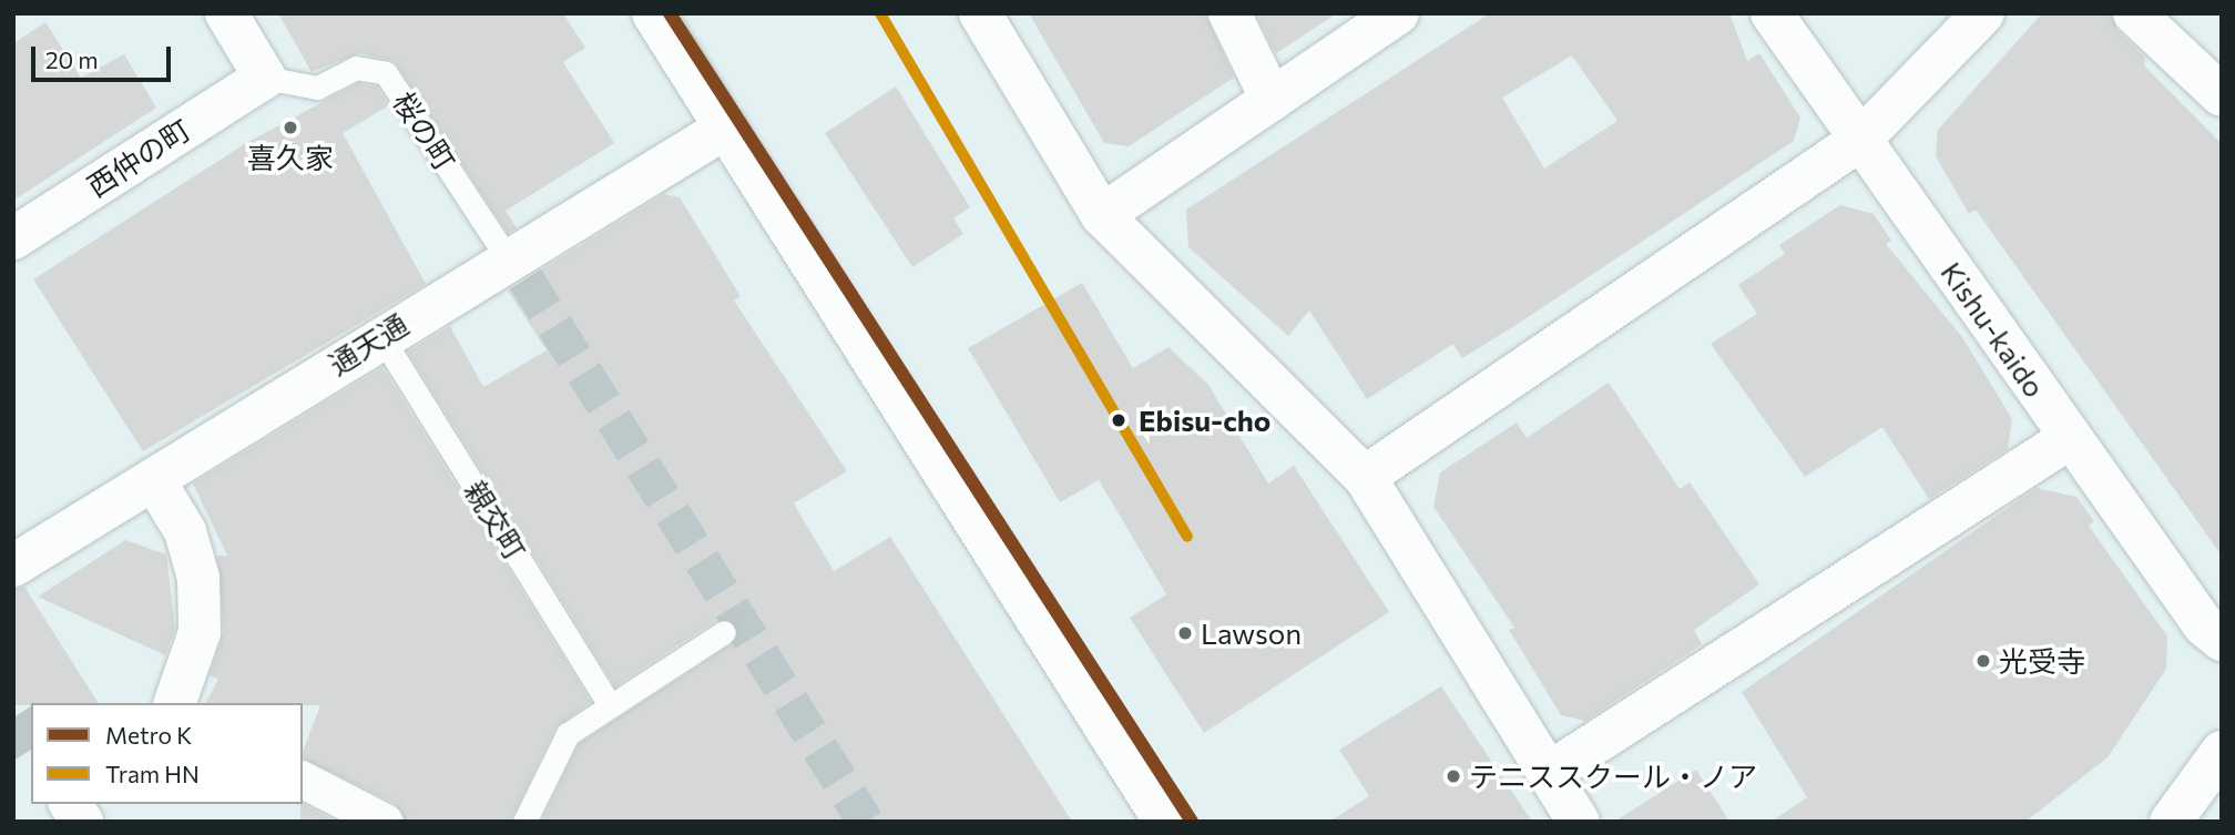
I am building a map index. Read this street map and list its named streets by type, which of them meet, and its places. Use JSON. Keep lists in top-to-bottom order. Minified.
{"streets":{"main road":["西仲の町","Kishu-kaido","通天通"],"lane":["桜の町","親交町"]},"crossings":[["桜の町","西仲の町"],["桜の町","通天通"],["通天通","親交町"]],"places":["喜久家","Ebisu-cho","Lawson","光受寺","テニススクール・ノア"],"lines":["metro line K","tram line HN"],"legend":["Metro K","Tram HN"],"scale_bar":"20 m"}
